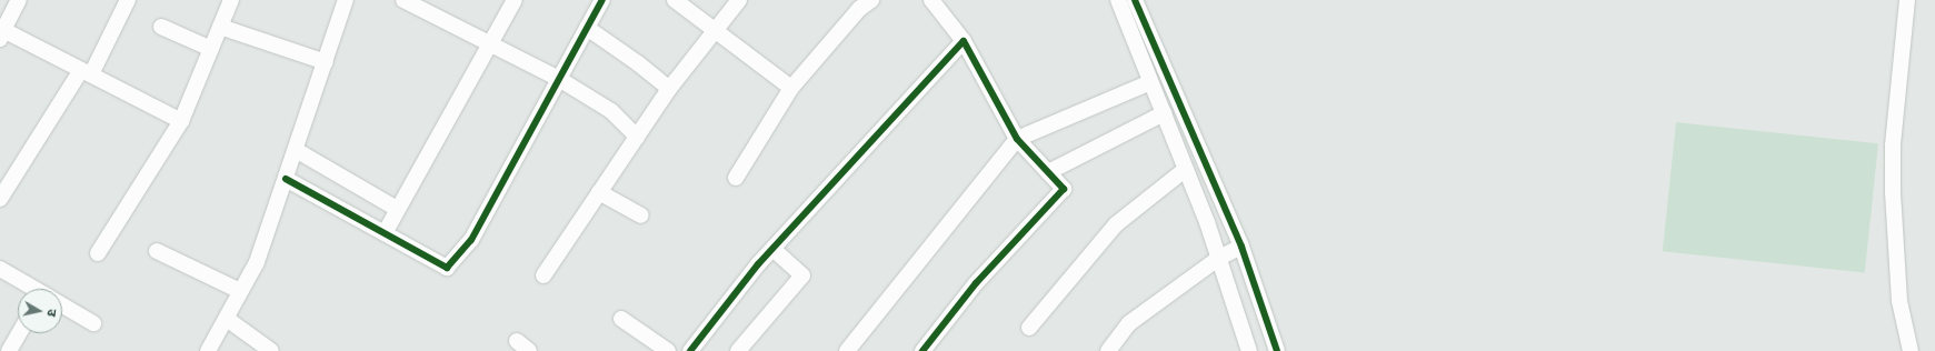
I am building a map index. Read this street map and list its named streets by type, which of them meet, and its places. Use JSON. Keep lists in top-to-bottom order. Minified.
{"north":"right"}
